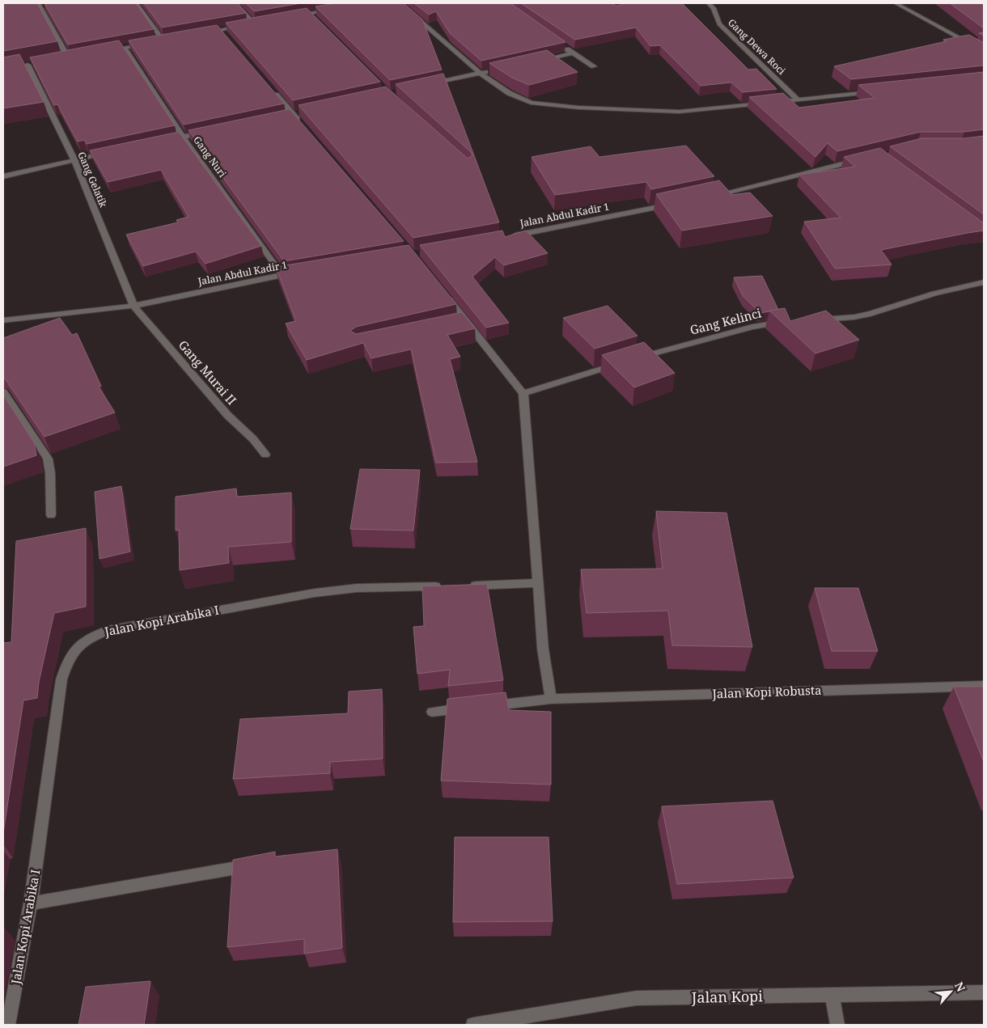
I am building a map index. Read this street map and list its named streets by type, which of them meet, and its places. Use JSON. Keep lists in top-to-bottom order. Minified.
{"streets":{"street":["Gang Dewa Roci","Gang Nuri","Gang Gelatik","Jalan Abdul Kadir 1","Gang Kelinci","Gang Murai II","Jalan Kopi Arabika I","Jalan Kopi Robusta","Jalan Kopi"]},"crossings":[["Gang Nuri","Jalan Abdul Kadir 1"],["Gang Gelatik","Jalan Abdul Kadir 1"],["Gang Gelatik","Gang Murai II"],["Jalan Abdul Kadir 1","Gang Murai II"]],"north":"top right"}
